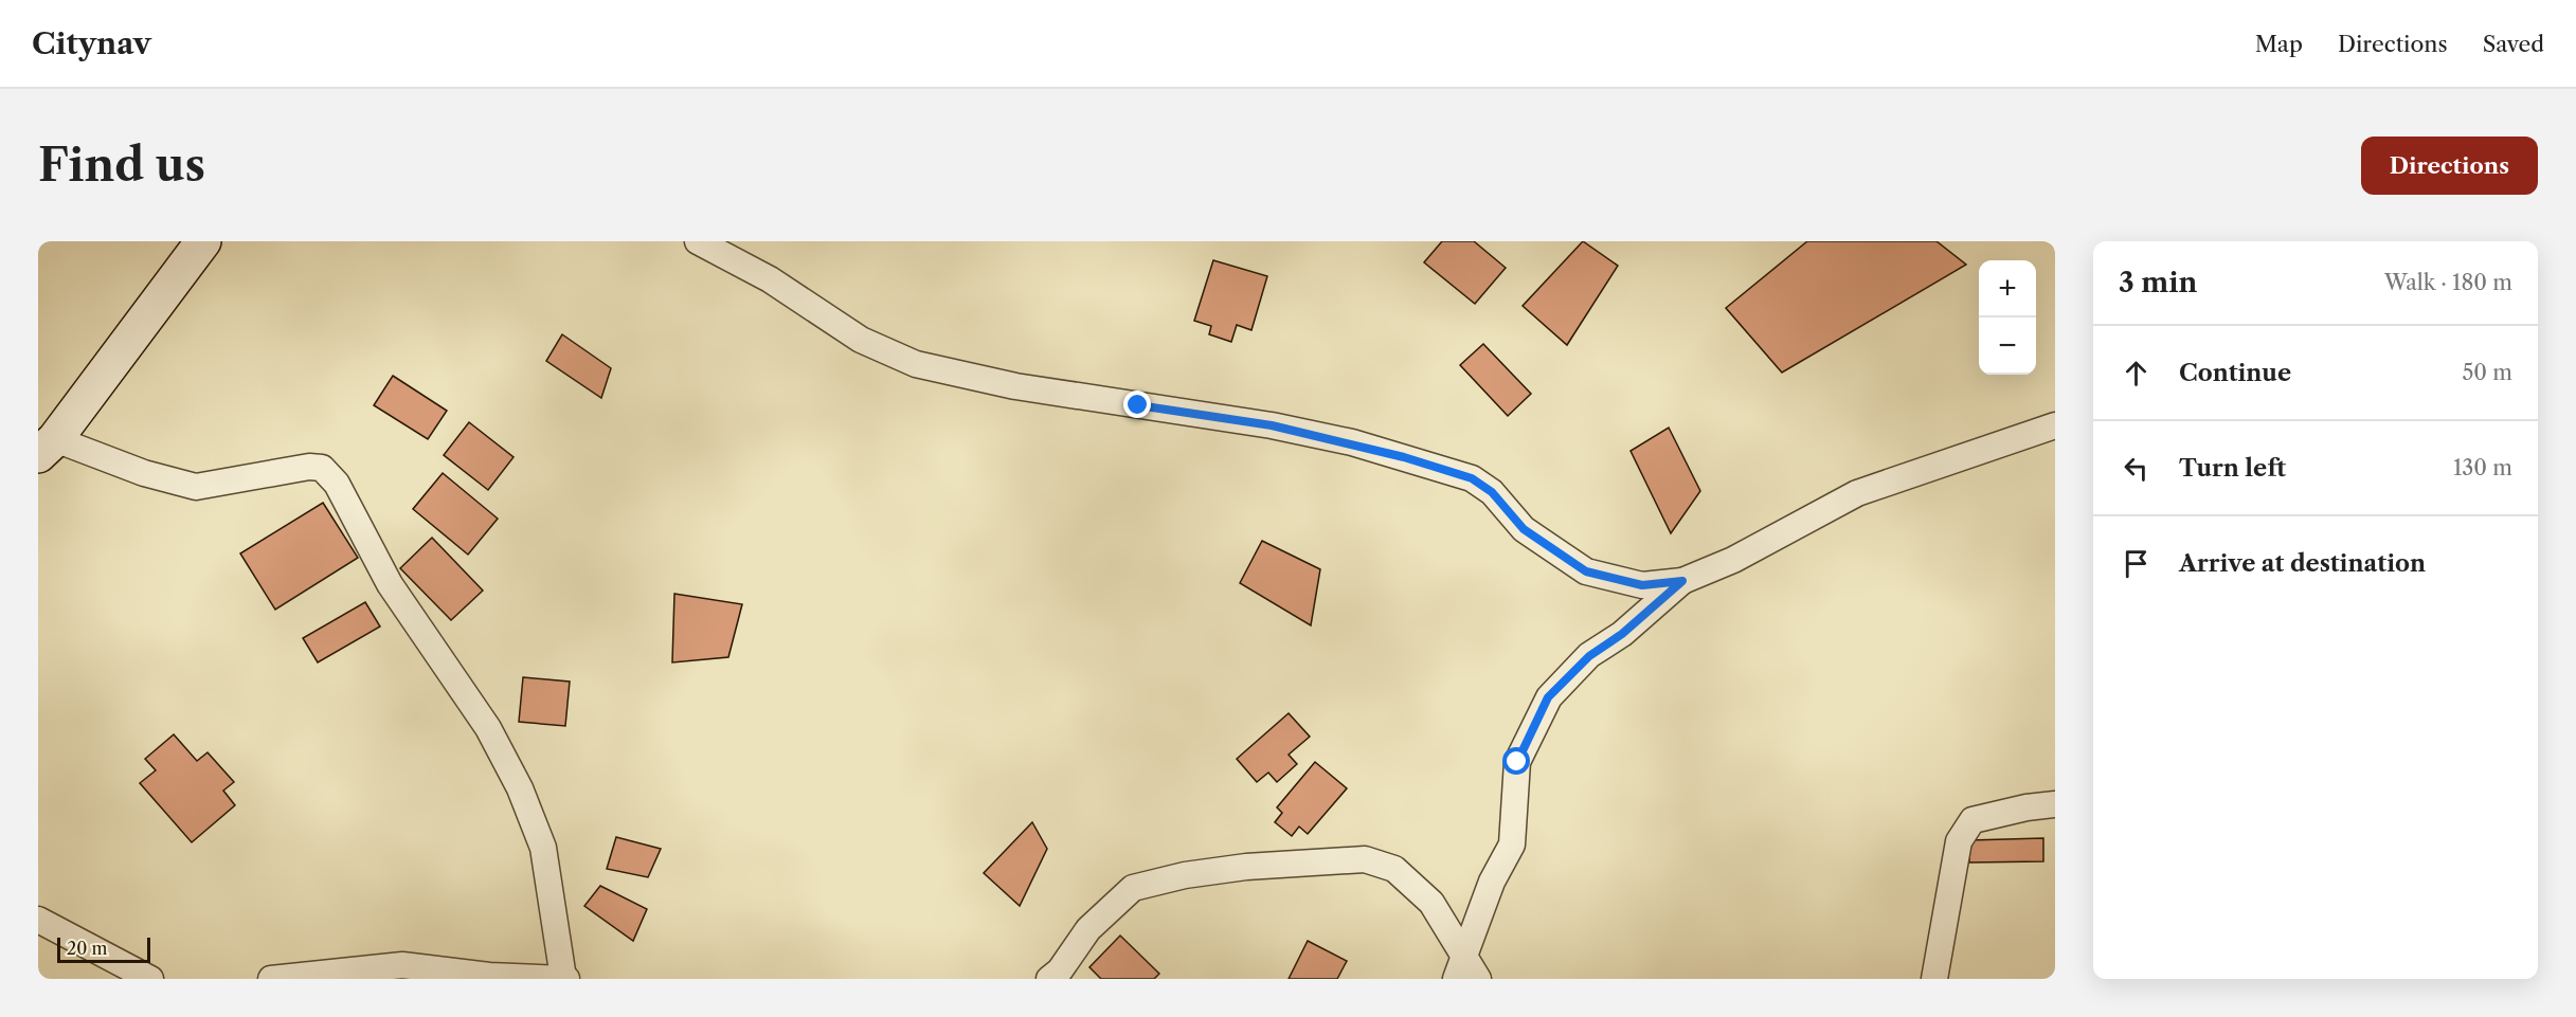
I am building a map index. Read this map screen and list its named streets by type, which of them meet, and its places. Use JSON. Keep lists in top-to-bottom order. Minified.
{"scale_bar":"20 m","page":{"header":"Citynav","nav":["Map","Directions","Saved"],"buttons":"Directions","title":"Find us","heading":["3 min","Walk · 180 m"],"map_buttons":["+","−"],"list":[["Continue","50 m"],["Turn left","130 m"],"Arrive at destination"],"scale":"20 m"}}
